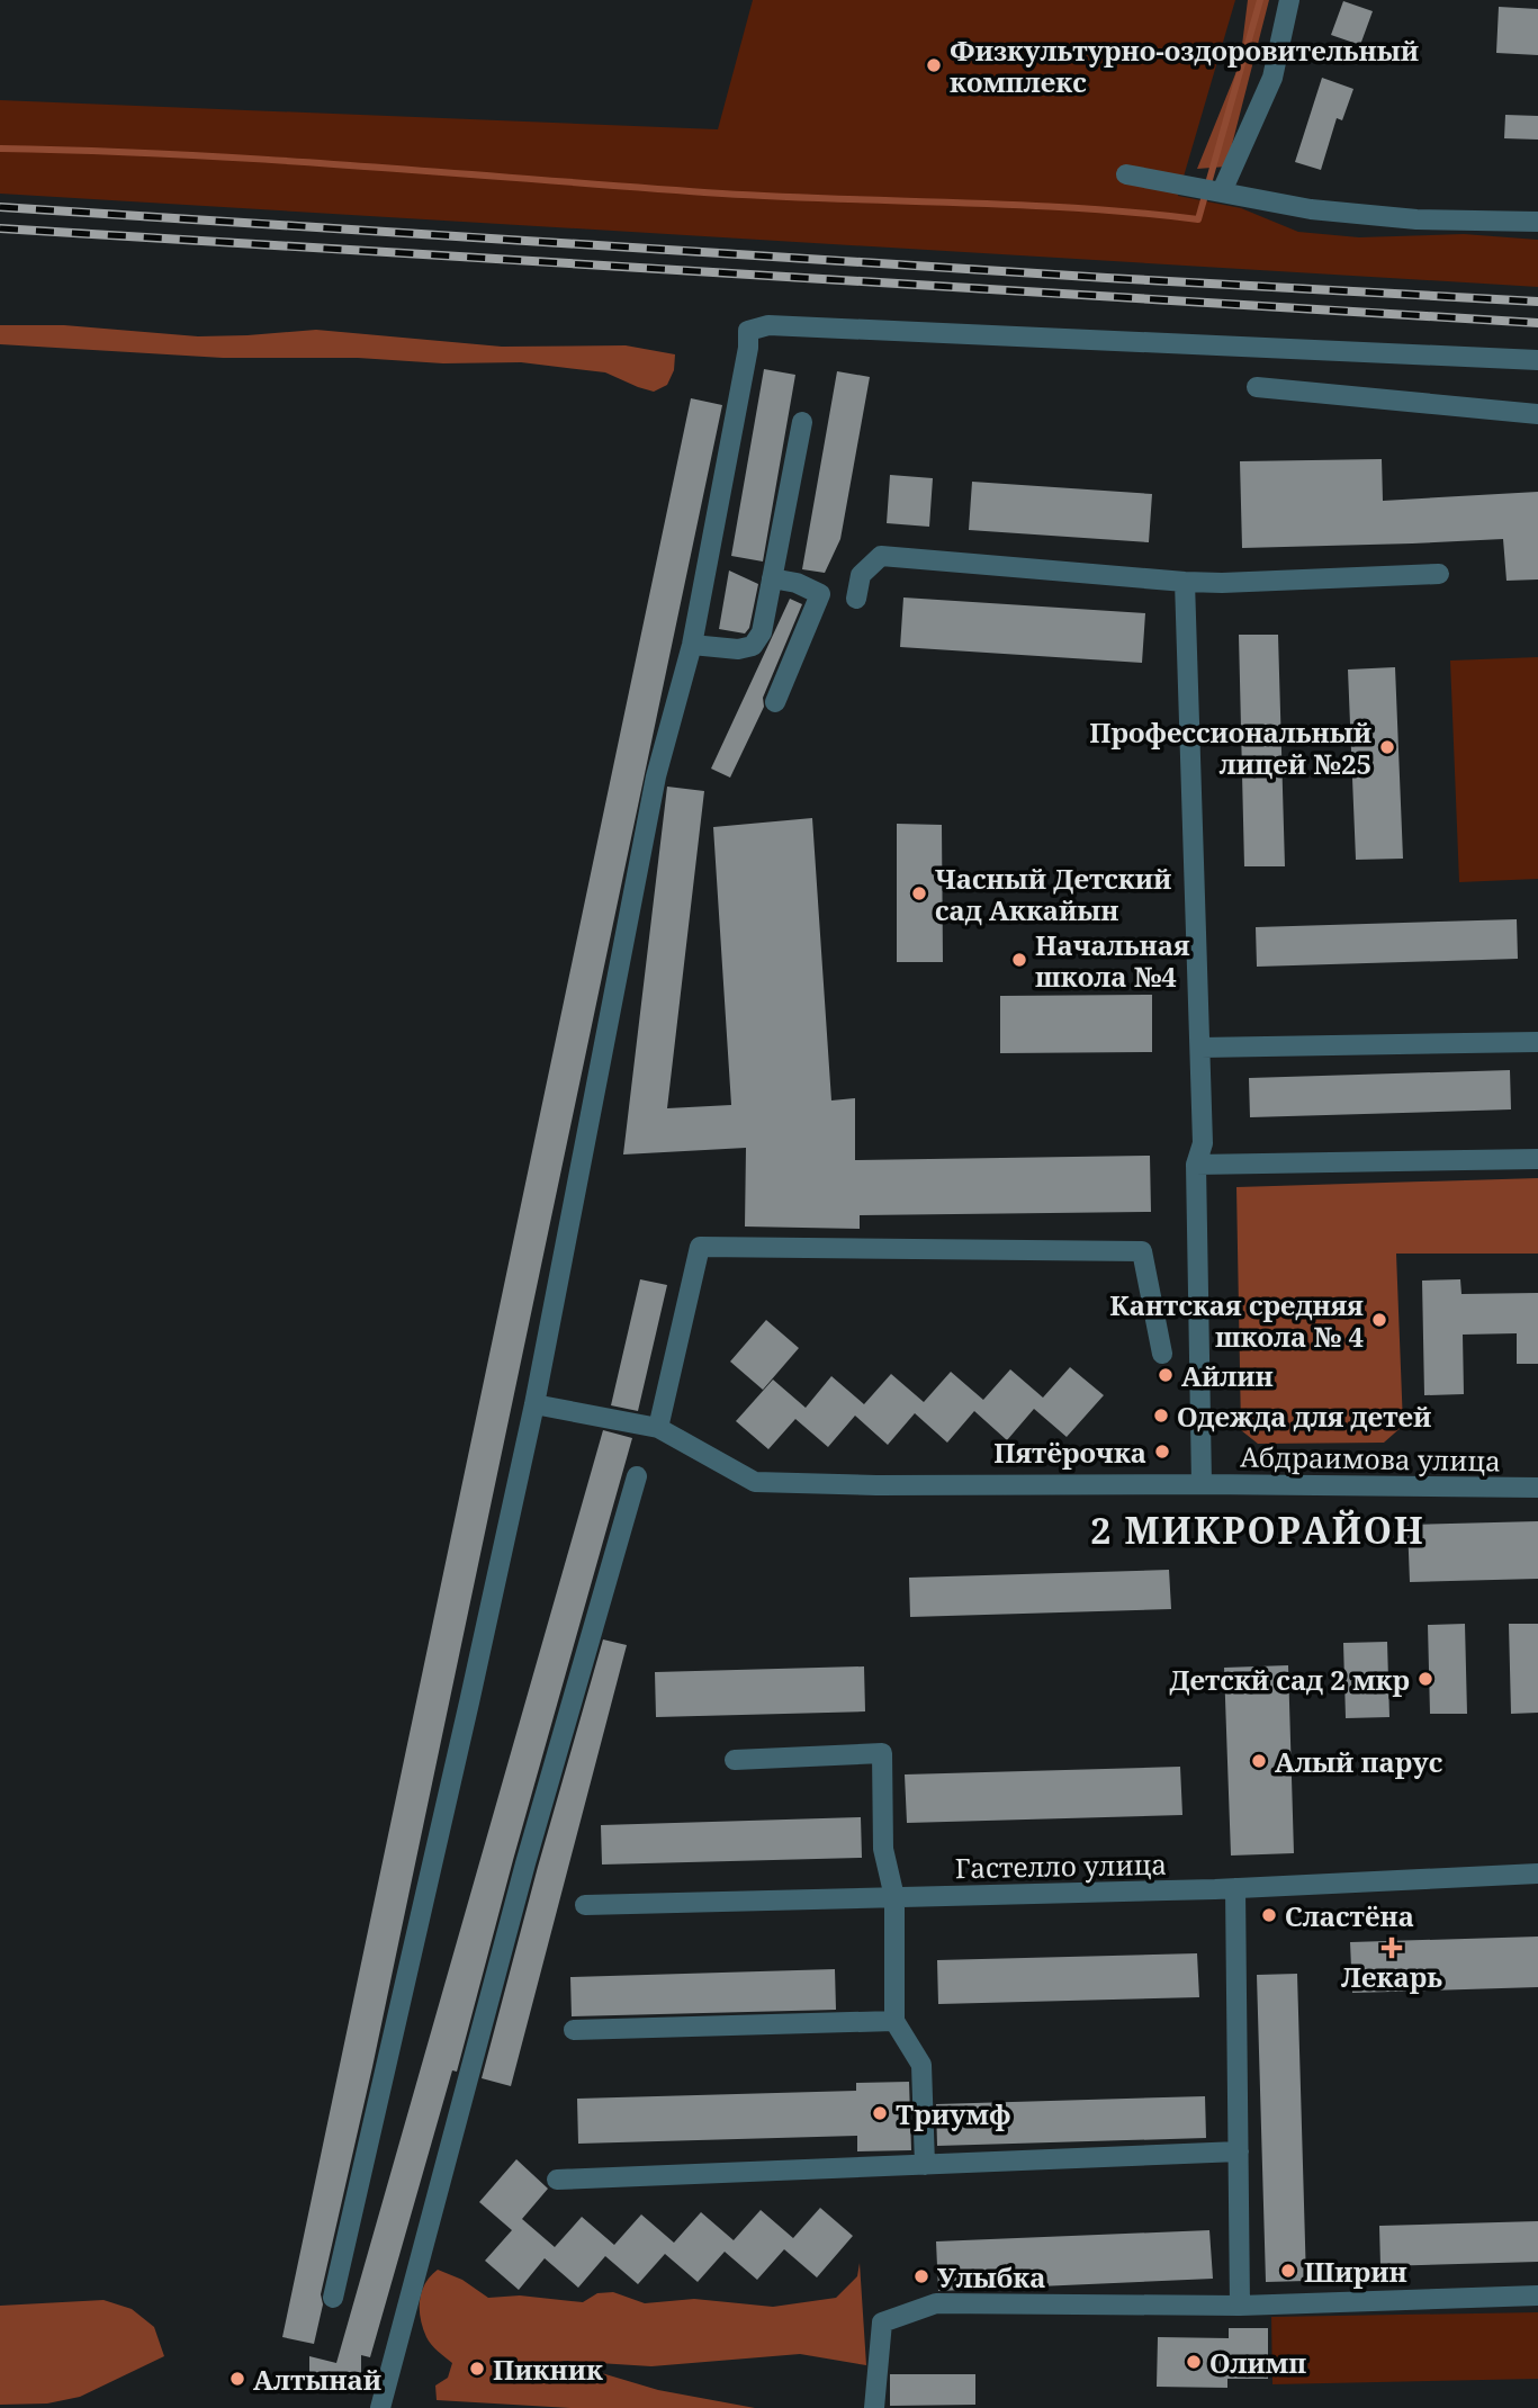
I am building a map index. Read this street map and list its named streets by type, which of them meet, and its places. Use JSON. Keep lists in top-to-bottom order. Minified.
{"streets":{"street":["Абдраимова улица","Гастелло улица"]},"districts":["2 МИКРОРАЙОН"],"places":{"other":["Физкультурно-оздоровительный комплекс","Профессиональный лицей №25","Часный Детский сад Аккайын","Начальная школа №4","Кантская средняя школа № 4","Айлин","Одежда для детей","Пятёрочка","Детскй сад 2 мкр","Алый парус","Сластёна","Триумф","Ширин","Улыбка","Олимп","Пикник","Алтынай"],"health":["Лекарь"]}}
